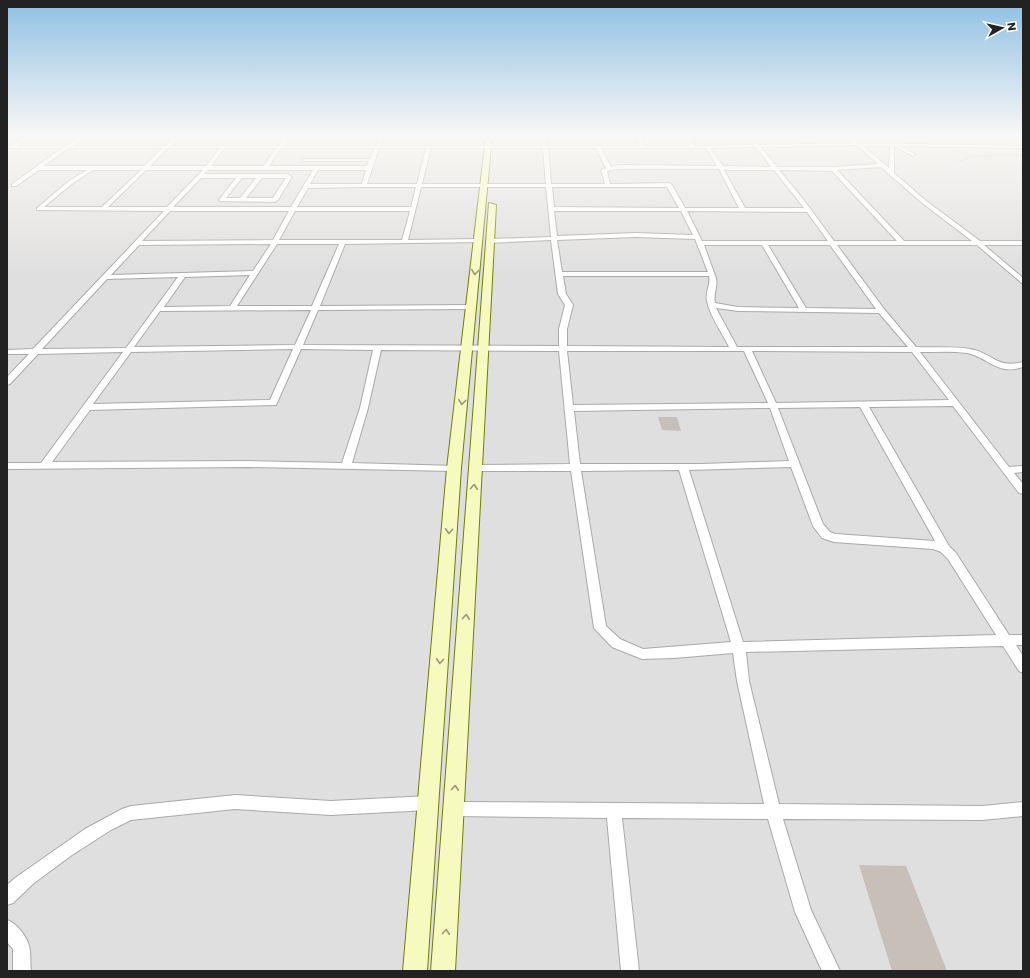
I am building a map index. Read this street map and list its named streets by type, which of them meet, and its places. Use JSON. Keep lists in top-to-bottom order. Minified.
{"north":"right"}
